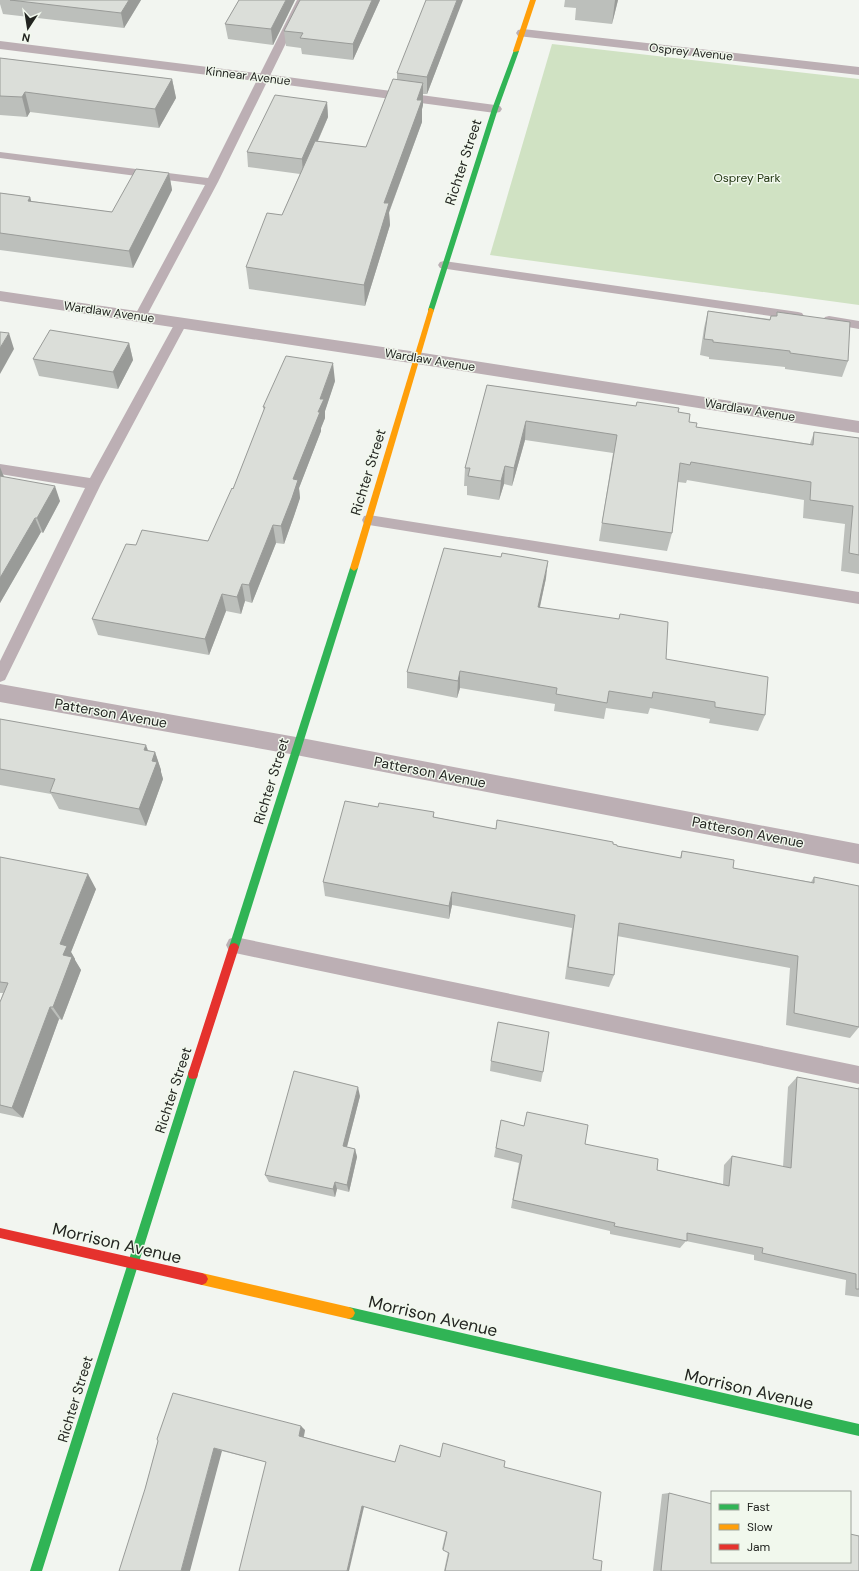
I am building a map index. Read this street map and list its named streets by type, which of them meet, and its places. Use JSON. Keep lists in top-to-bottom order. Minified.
{"streets":{"main road":["Richter Street","Morrison Avenue"],"street":["Osprey Avenue","Kinnear Avenue","Wardlaw Avenue","Patterson Avenue"]},"crossings":[["Osprey Avenue","Richter Street"],["Kinnear Avenue","Richter Street"],["Richter Street","Wardlaw Avenue"],["Richter Street","Patterson Avenue"],["Richter Street","Morrison Avenue"]],"parks":["Osprey Park"],"legend":["Fast","Slow","Jam"],"north":"bottom"}
